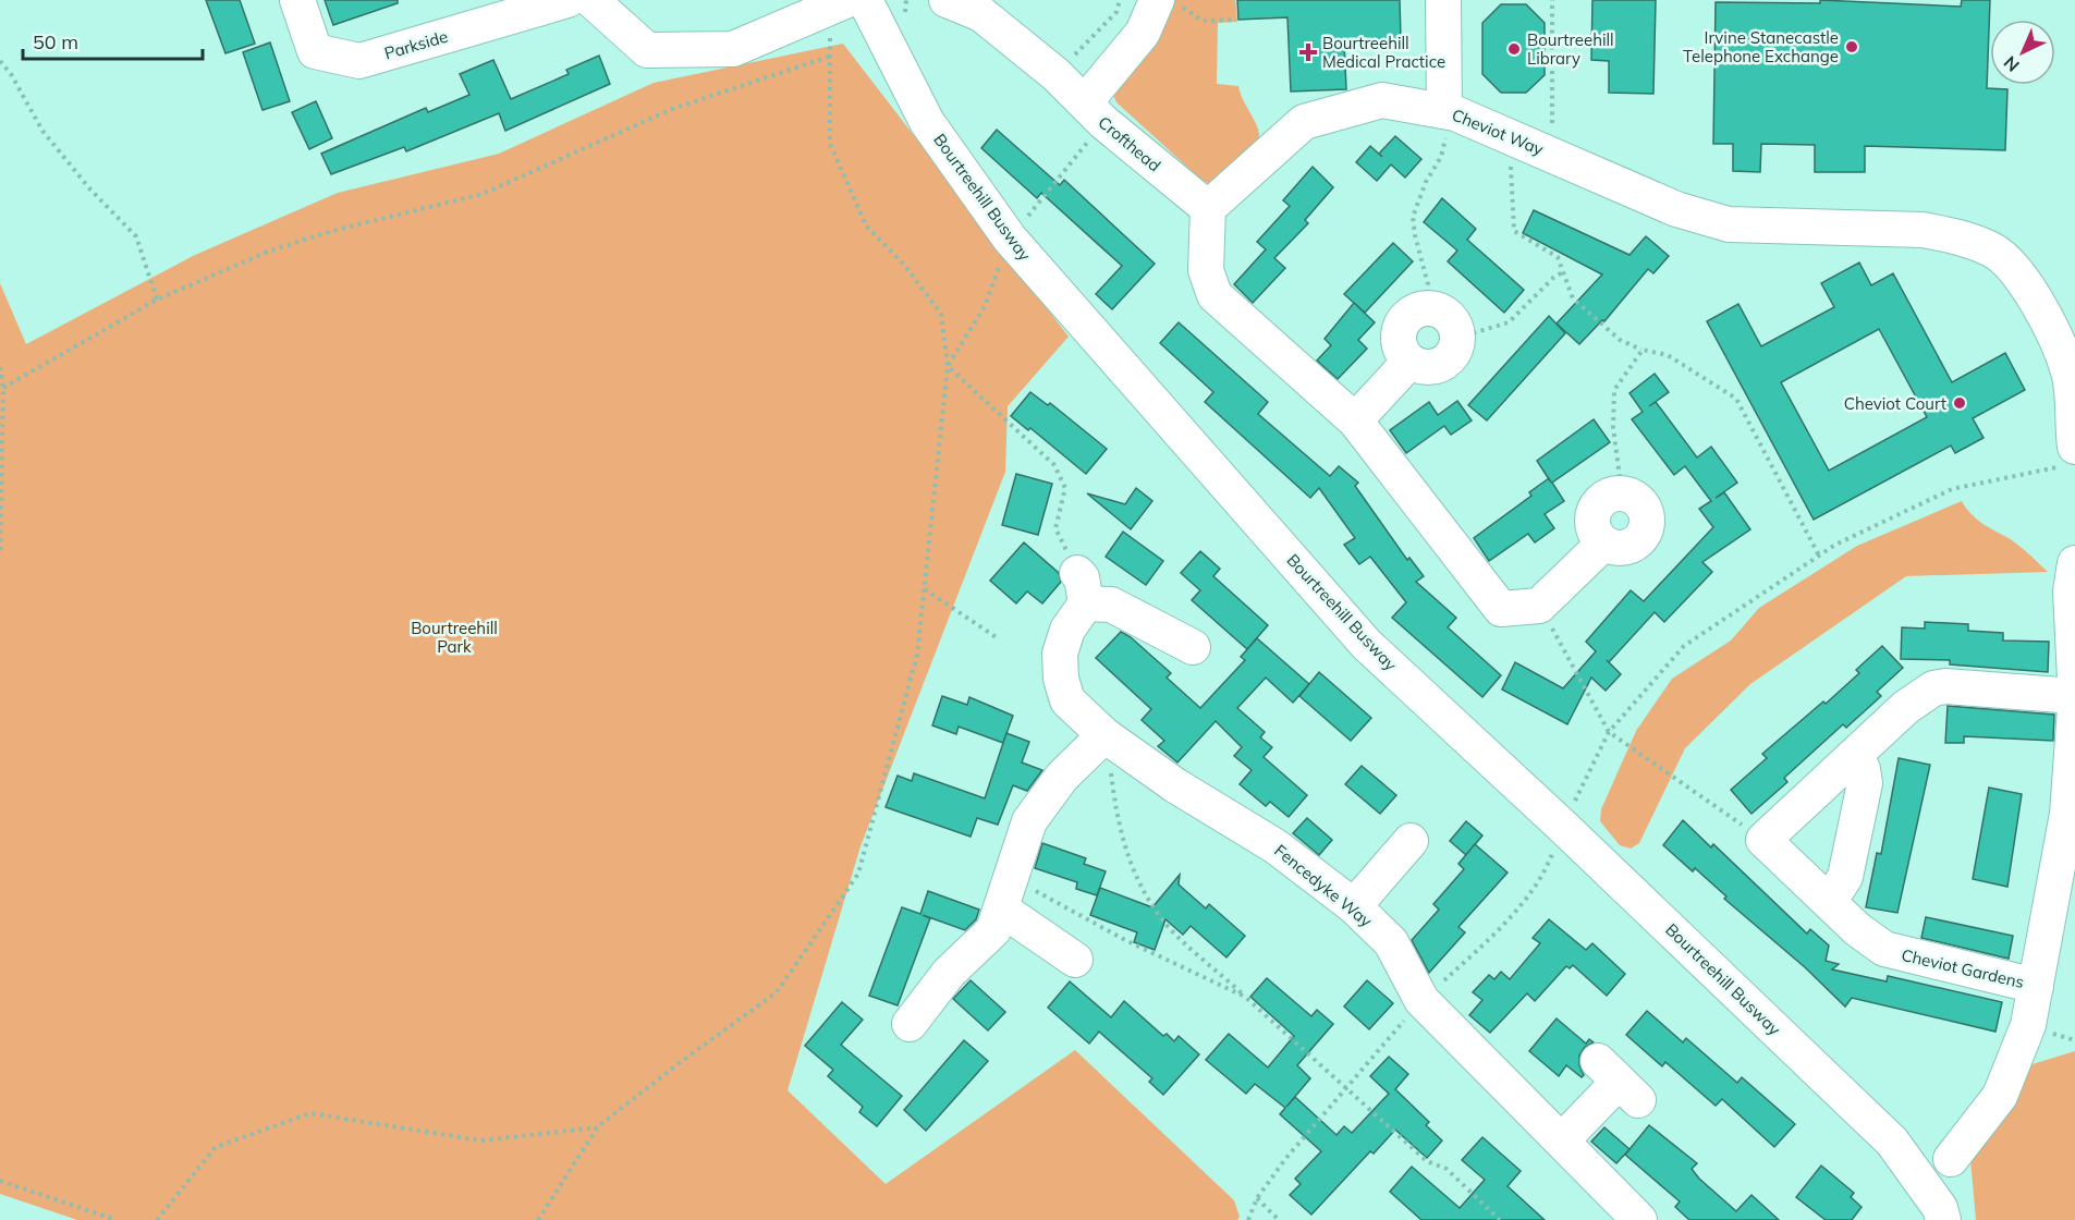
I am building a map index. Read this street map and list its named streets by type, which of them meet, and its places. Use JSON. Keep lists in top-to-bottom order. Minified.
{"streets":{"street":["Parkside","Cheviot Way","Crofthead","Bourtreehill Busway","Fencedyke Way","Cheviot Gardens"]},"crossings":[["Cheviot Way","Crofthead"]],"parks":["Bourtreehill Park"],"places":{"other":["Irvine Stanecastle Telephone Exchange","Bourtreehill Library","Cheviot Court"],"health":["Bourtreehill Medical Practice"]},"scale_bar":"50 m","north":"bottom left"}
